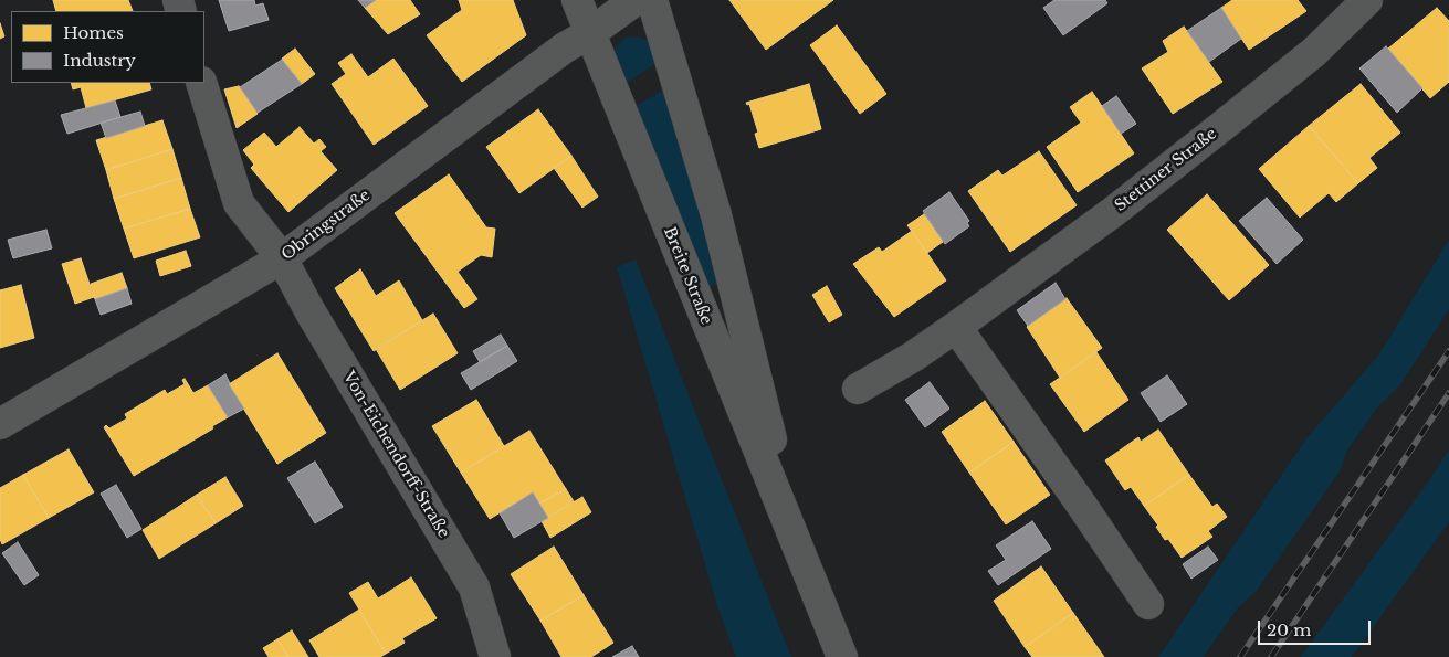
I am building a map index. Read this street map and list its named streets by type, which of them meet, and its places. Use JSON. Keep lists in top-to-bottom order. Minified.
{"streets":{"street":["Stettiner Straße","Obringstraße","Breite Straße","Von-Eichendorff-Straße"]},"crossings":[["Obringstraße","Breite Straße"],["Obringstraße","Von-Eichendorff-Straße"]],"legend":["Homes","Industry"],"scale_bar":"20 m"}
